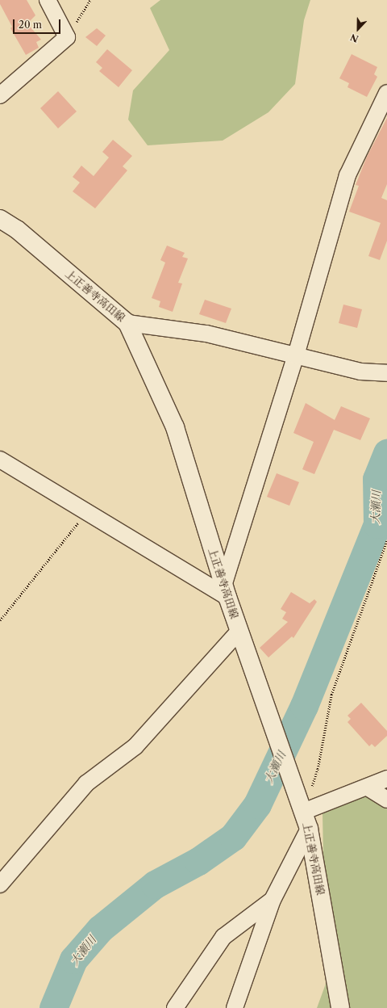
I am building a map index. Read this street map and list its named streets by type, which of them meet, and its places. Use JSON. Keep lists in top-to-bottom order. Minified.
{"streets":{"main road":["上正善寺高田線"]},"water":["大瀬川"],"scale_bar":"20 m","north":"bottom"}
